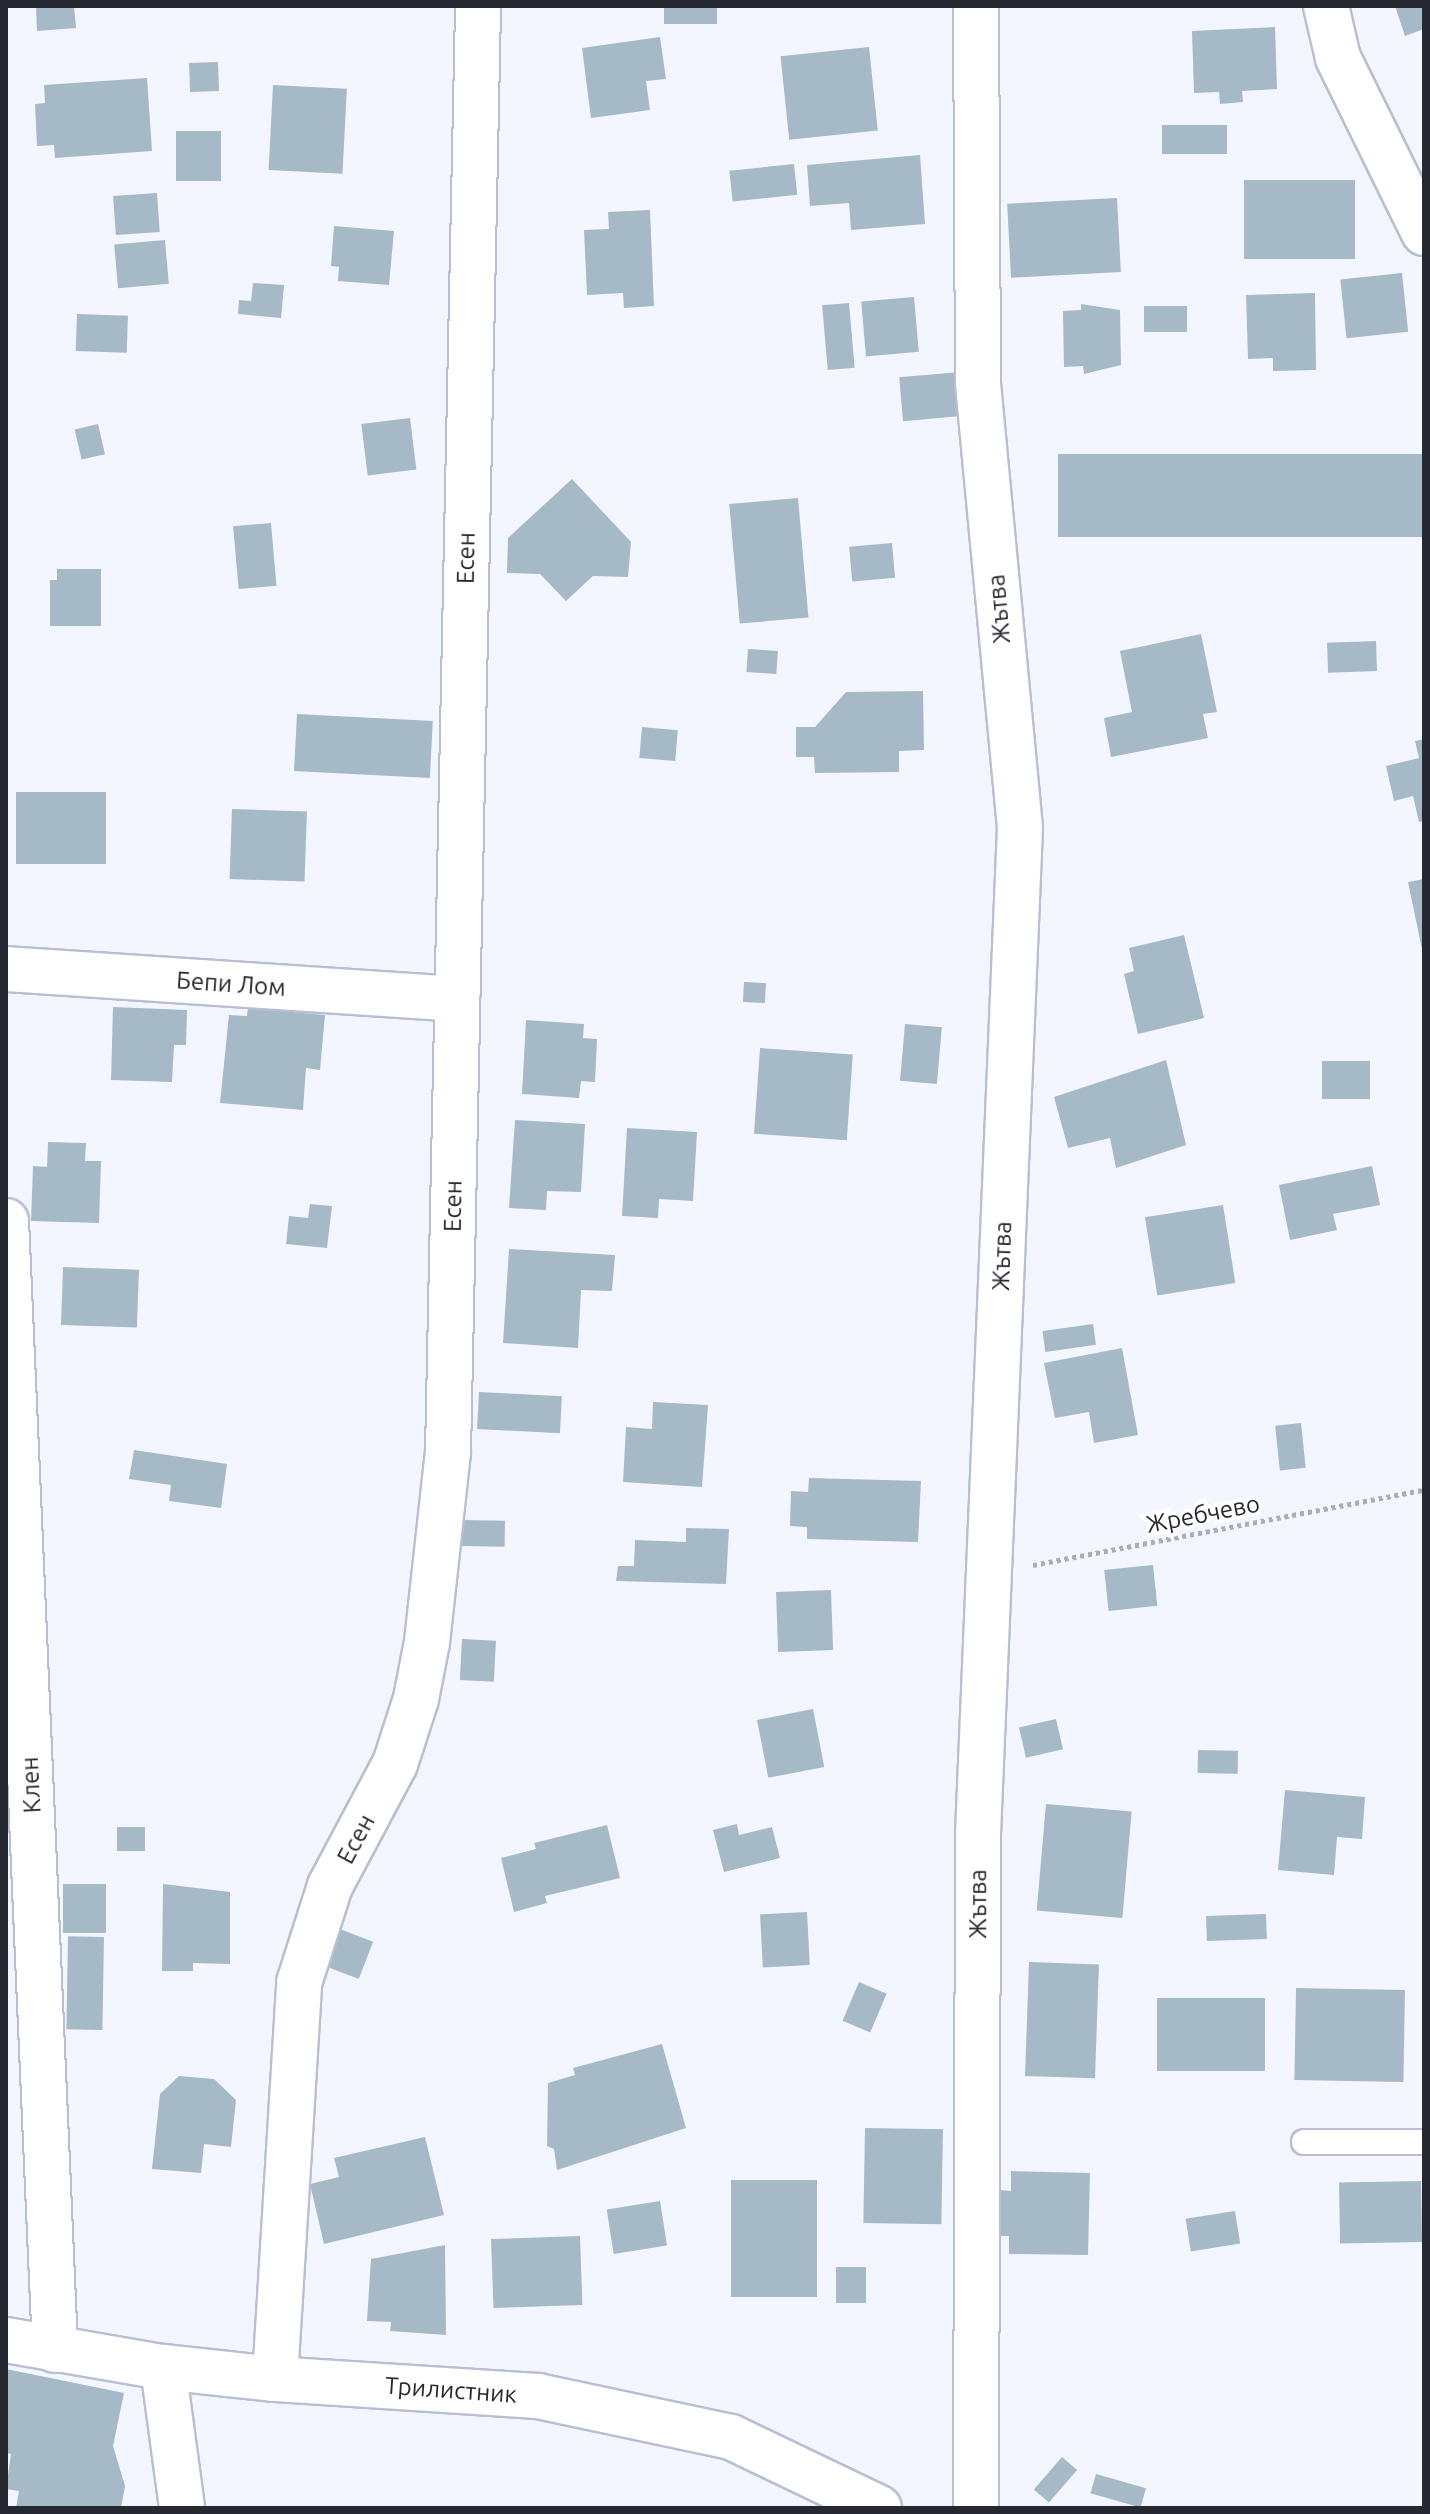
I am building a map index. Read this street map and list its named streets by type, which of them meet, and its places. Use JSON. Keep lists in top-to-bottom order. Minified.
{"streets":{"street":["Есен","Жътва","Бепи Лом","Клен","Трилистник"],"path":["Жребчево"]},"crossings":[["Есен","Бепи Лом"],["Есен","Трилистник"],["Жътва","Жребчево"],["Клен","Трилистник"]]}
